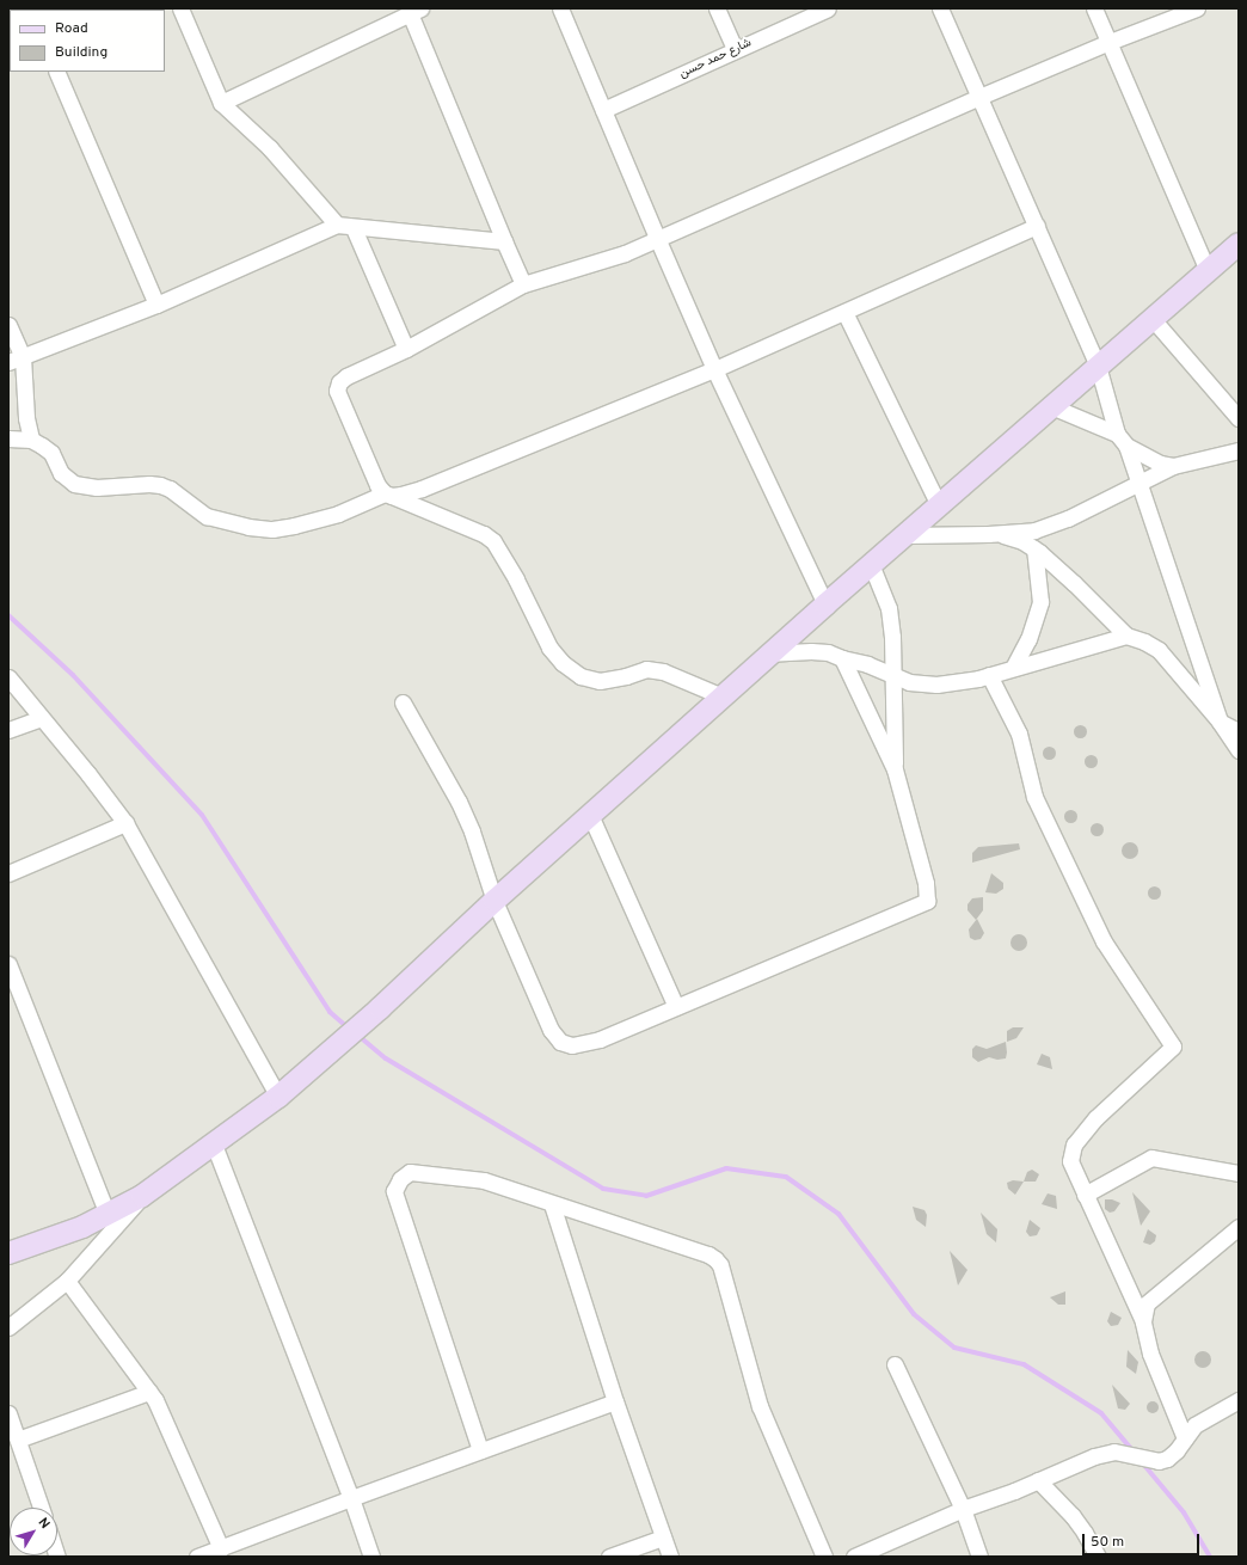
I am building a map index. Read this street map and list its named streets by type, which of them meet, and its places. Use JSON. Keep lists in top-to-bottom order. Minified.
{"streets":{"street":["شارع حمد حسن"]},"legend":["Road","Building"],"scale_bar":"50 m","north":"top right"}
